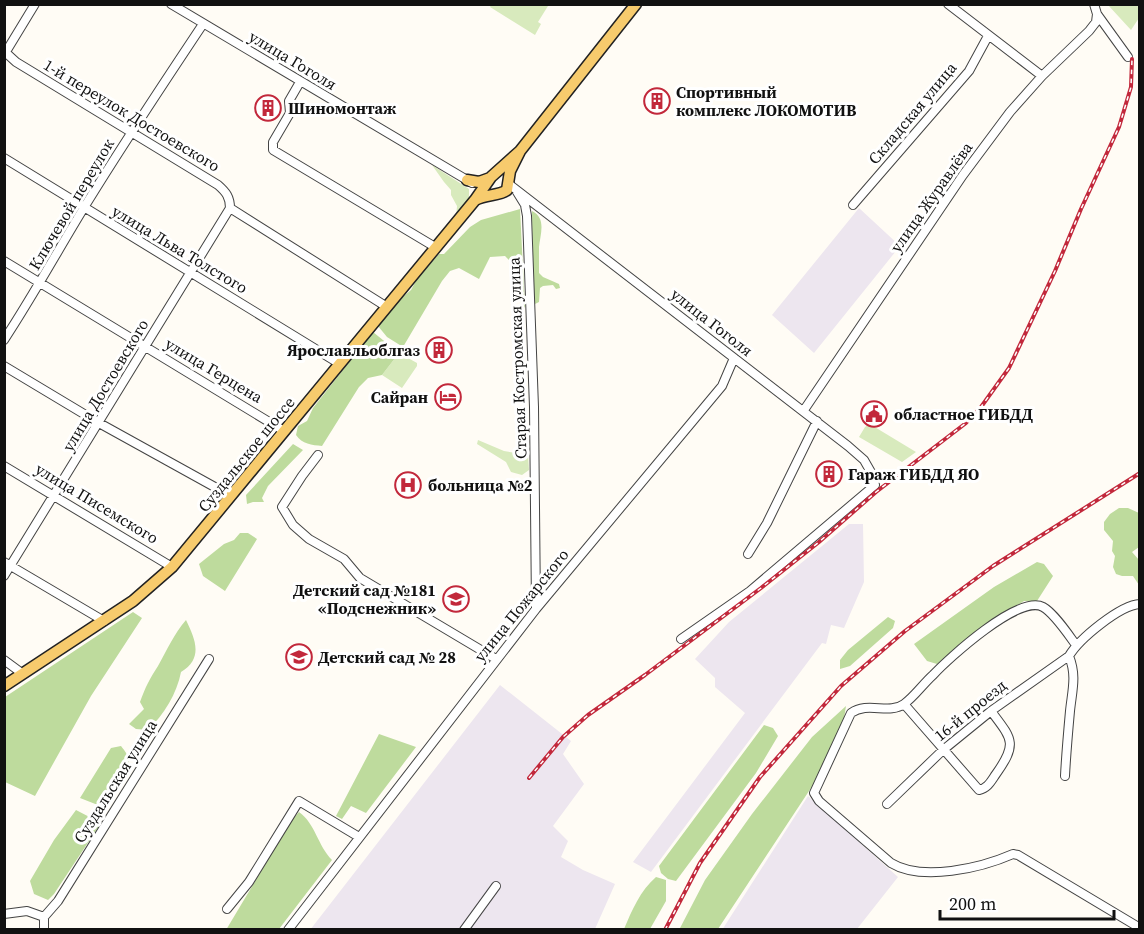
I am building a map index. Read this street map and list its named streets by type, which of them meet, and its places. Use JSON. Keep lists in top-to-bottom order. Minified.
{"streets":{"main road":["Суздальское шоссе"],"street":["улица Гоголя","Складская улица","1-й переулок Достоевского","улица Журавлёва","Ключевой переулок","улица Льва Толстого","Старая Костромская улица","улица Герцена","улица Достоевского","улица Писемского","улица Пожарского","16-й проезд","Суздальская улица"]},"crossings":[["улица Гоголя","улица Журавлёва"],["улица Гоголя","Ключевой переулок"],["улица Гоголя","Старая Костромская улица"],["улица Гоголя","Суздальское шоссе"],["улица Гоголя","улица Пожарского"],["1-й переулок Достоевского","Ключевой переулок"],["1-й переулок Достоевского","улица Достоевского"],["1-й переулок Достоевского","Суздальское шоссе"],["Ключевой переулок","улица Льва Толстого"],["Ключевой переулок","улица Герцена"],["улица Льва Толстого","улица Достоевского"],["улица Льва Толстого","Суздальское шоссе"],["Старая Костромская улица","Суздальское шоссе"],["Старая Костромская улица","улица Пожарского"],["улица Герцена","улица Достоевского"],["улица Герцена","Суздальское шоссе"],["улица Достоевского","улица Писемского"],["Суздальское шоссе","улица Писемского"]],"places":{"building":["Спортивный комплекс ЛОКОМОТИВ","Шиномонтаж","Ярославльоблгаз","Гараж ГИБДД ЯО"],"hotel":["Сайран"],"public building":["областное ГИБДД"],"hospital":["больница №2"],"school or university":["Детский сад №181 «Подснежник»","Детский сад № 28"]},"scale_bar":"200 m"}
